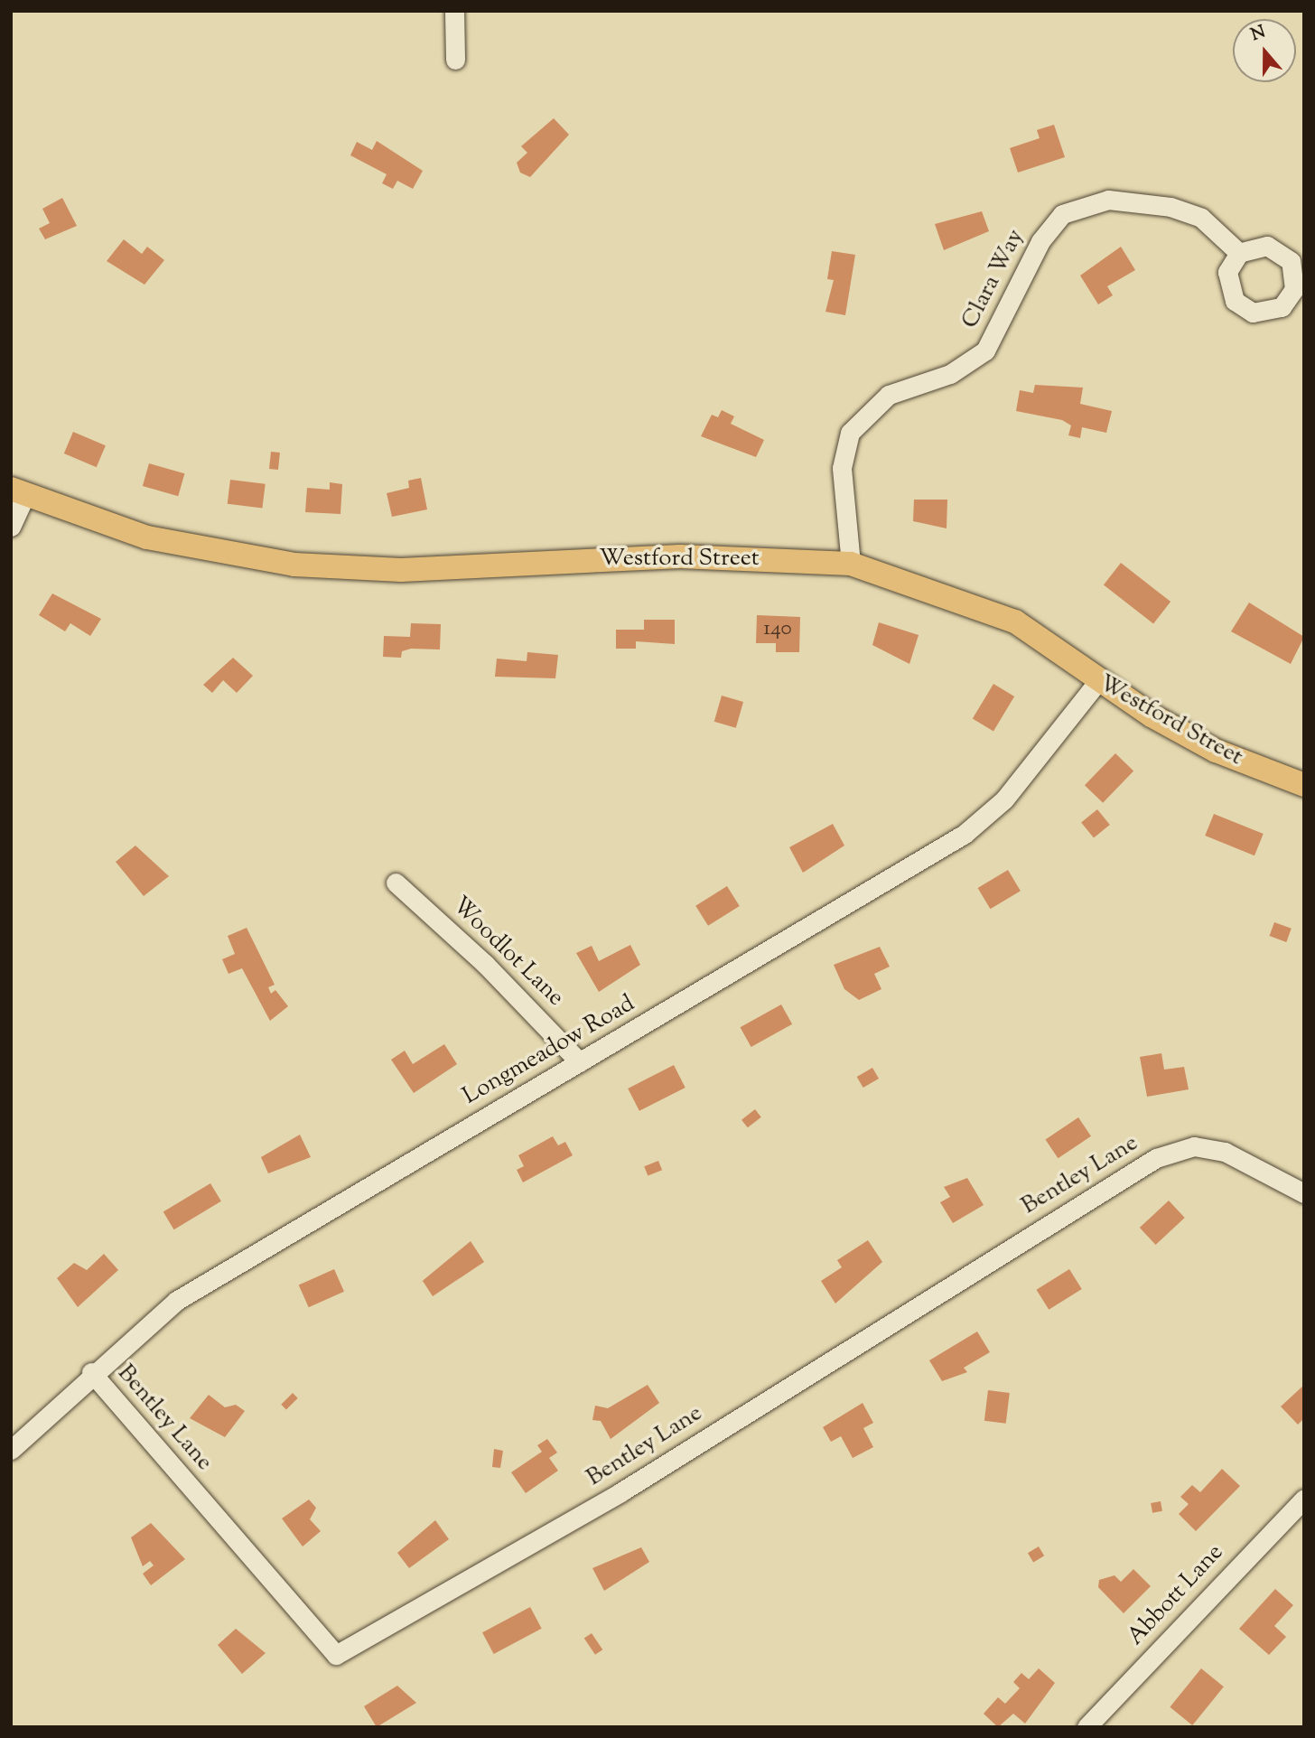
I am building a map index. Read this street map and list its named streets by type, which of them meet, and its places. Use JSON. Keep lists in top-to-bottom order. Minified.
{"streets":{"main road":["Westford Street"],"street":["Clara Way","Woodlot Lane","Longmeadow Road","Bentley Lane","Abbott Lane"]},"crossings":[["Clara Way","Westford Street"],["Westford Street","Longmeadow Road"],["Woodlot Lane","Longmeadow Road"],["Longmeadow Road","Bentley Lane"]],"house_numbers":["140"],"north":"top"}
